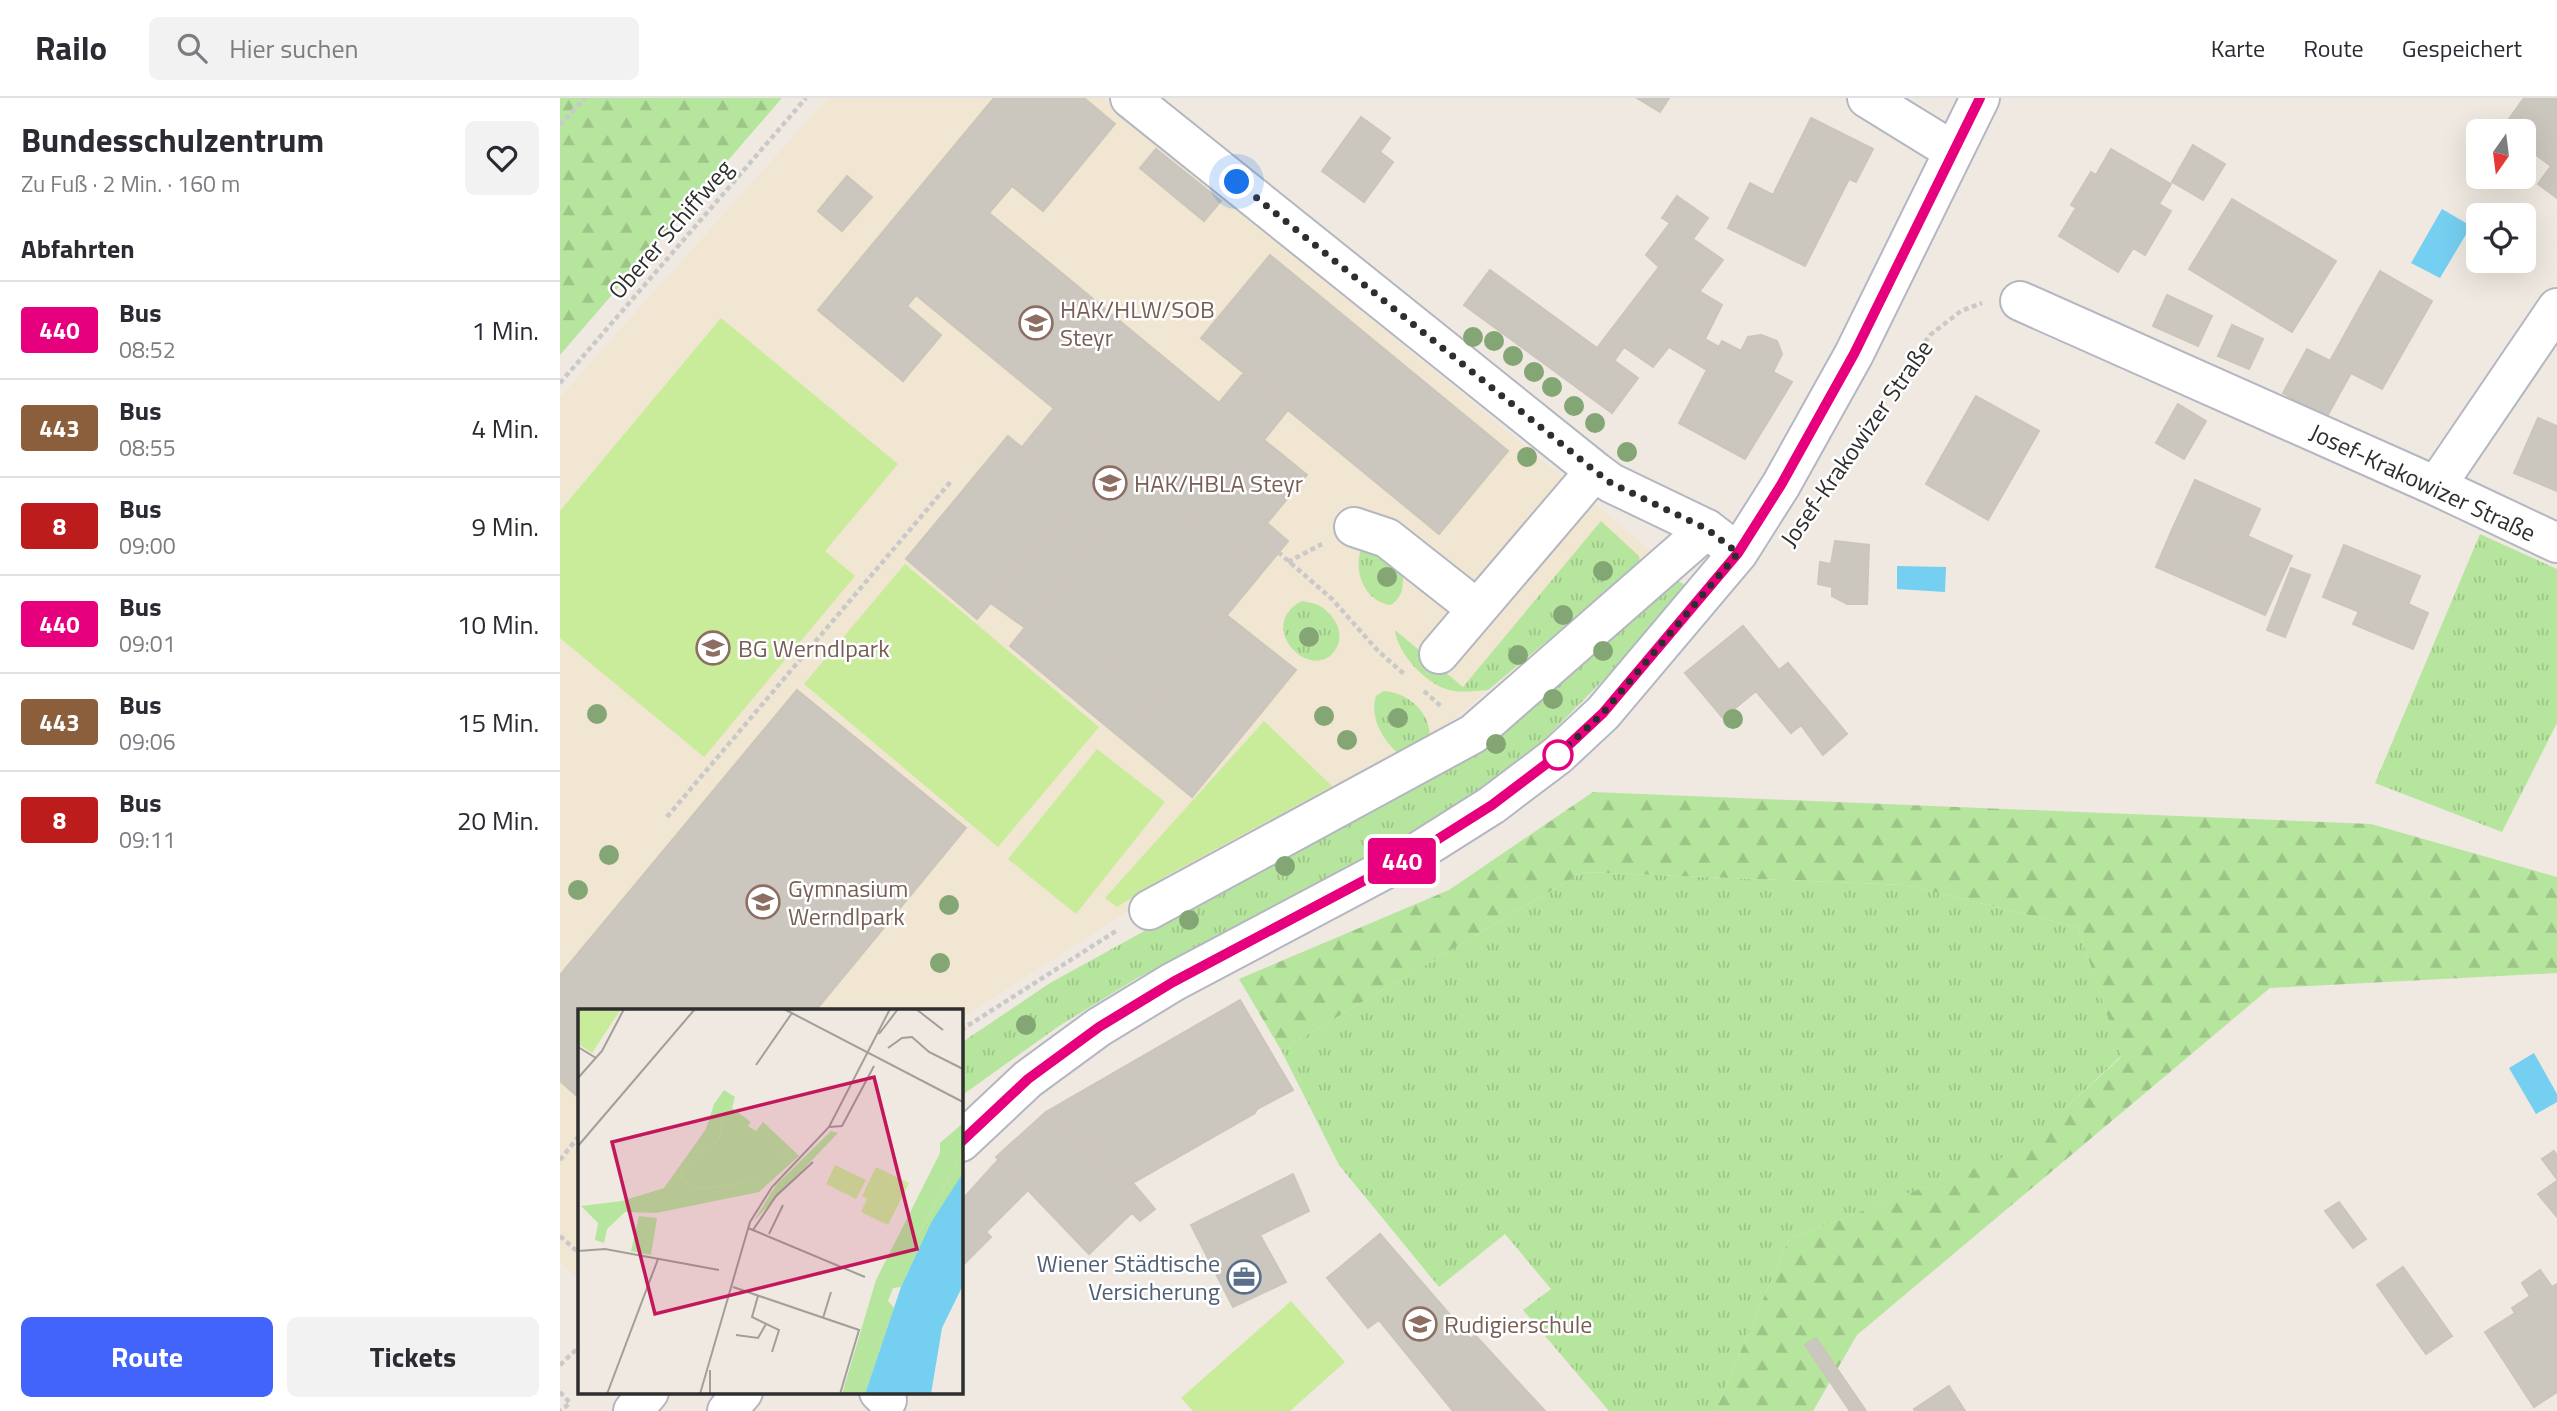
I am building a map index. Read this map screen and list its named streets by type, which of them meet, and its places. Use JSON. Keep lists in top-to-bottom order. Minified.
{"streets":{"street":["Josef-Krakowizer Straße"],"path":["Oberer Schiffweg"]},"places":{"school or university":["HAK/HLW/SOB Steyr","HAK/HBLA Steyr","BG Werndlpark","Gymnasium Werndlpark","Rudigierschule"],"office":["Wiener Städtische Versicherung"]},"lines":["bus line 440"],"north":"bottom","page":{"header":"Railo","search":"Hier suchen","nav":["Karte","Route","Gespeichert"],"heading":[["Bundesschulzentrum","Zu Fuß · 2 Min. · 160 m"],"Abfahrten"],"on_map":"440","list":[{"mark":"440","name":"Bus","note":"08:52","value":"1 Min."},{"mark":"443","name":"Bus","note":"08:55","value":"4 Min."},{"mark":"8","name":"Bus","note":"09:00","value":"9 Min."},{"mark":"440","name":"Bus","note":"09:01","value":"10 Min."},{"mark":"443","name":"Bus","note":"09:06","value":"15 Min."},{"mark":"8","name":"Bus","note":"09:11","value":"20 Min."}],"buttons":["Route","Tickets"]}}
